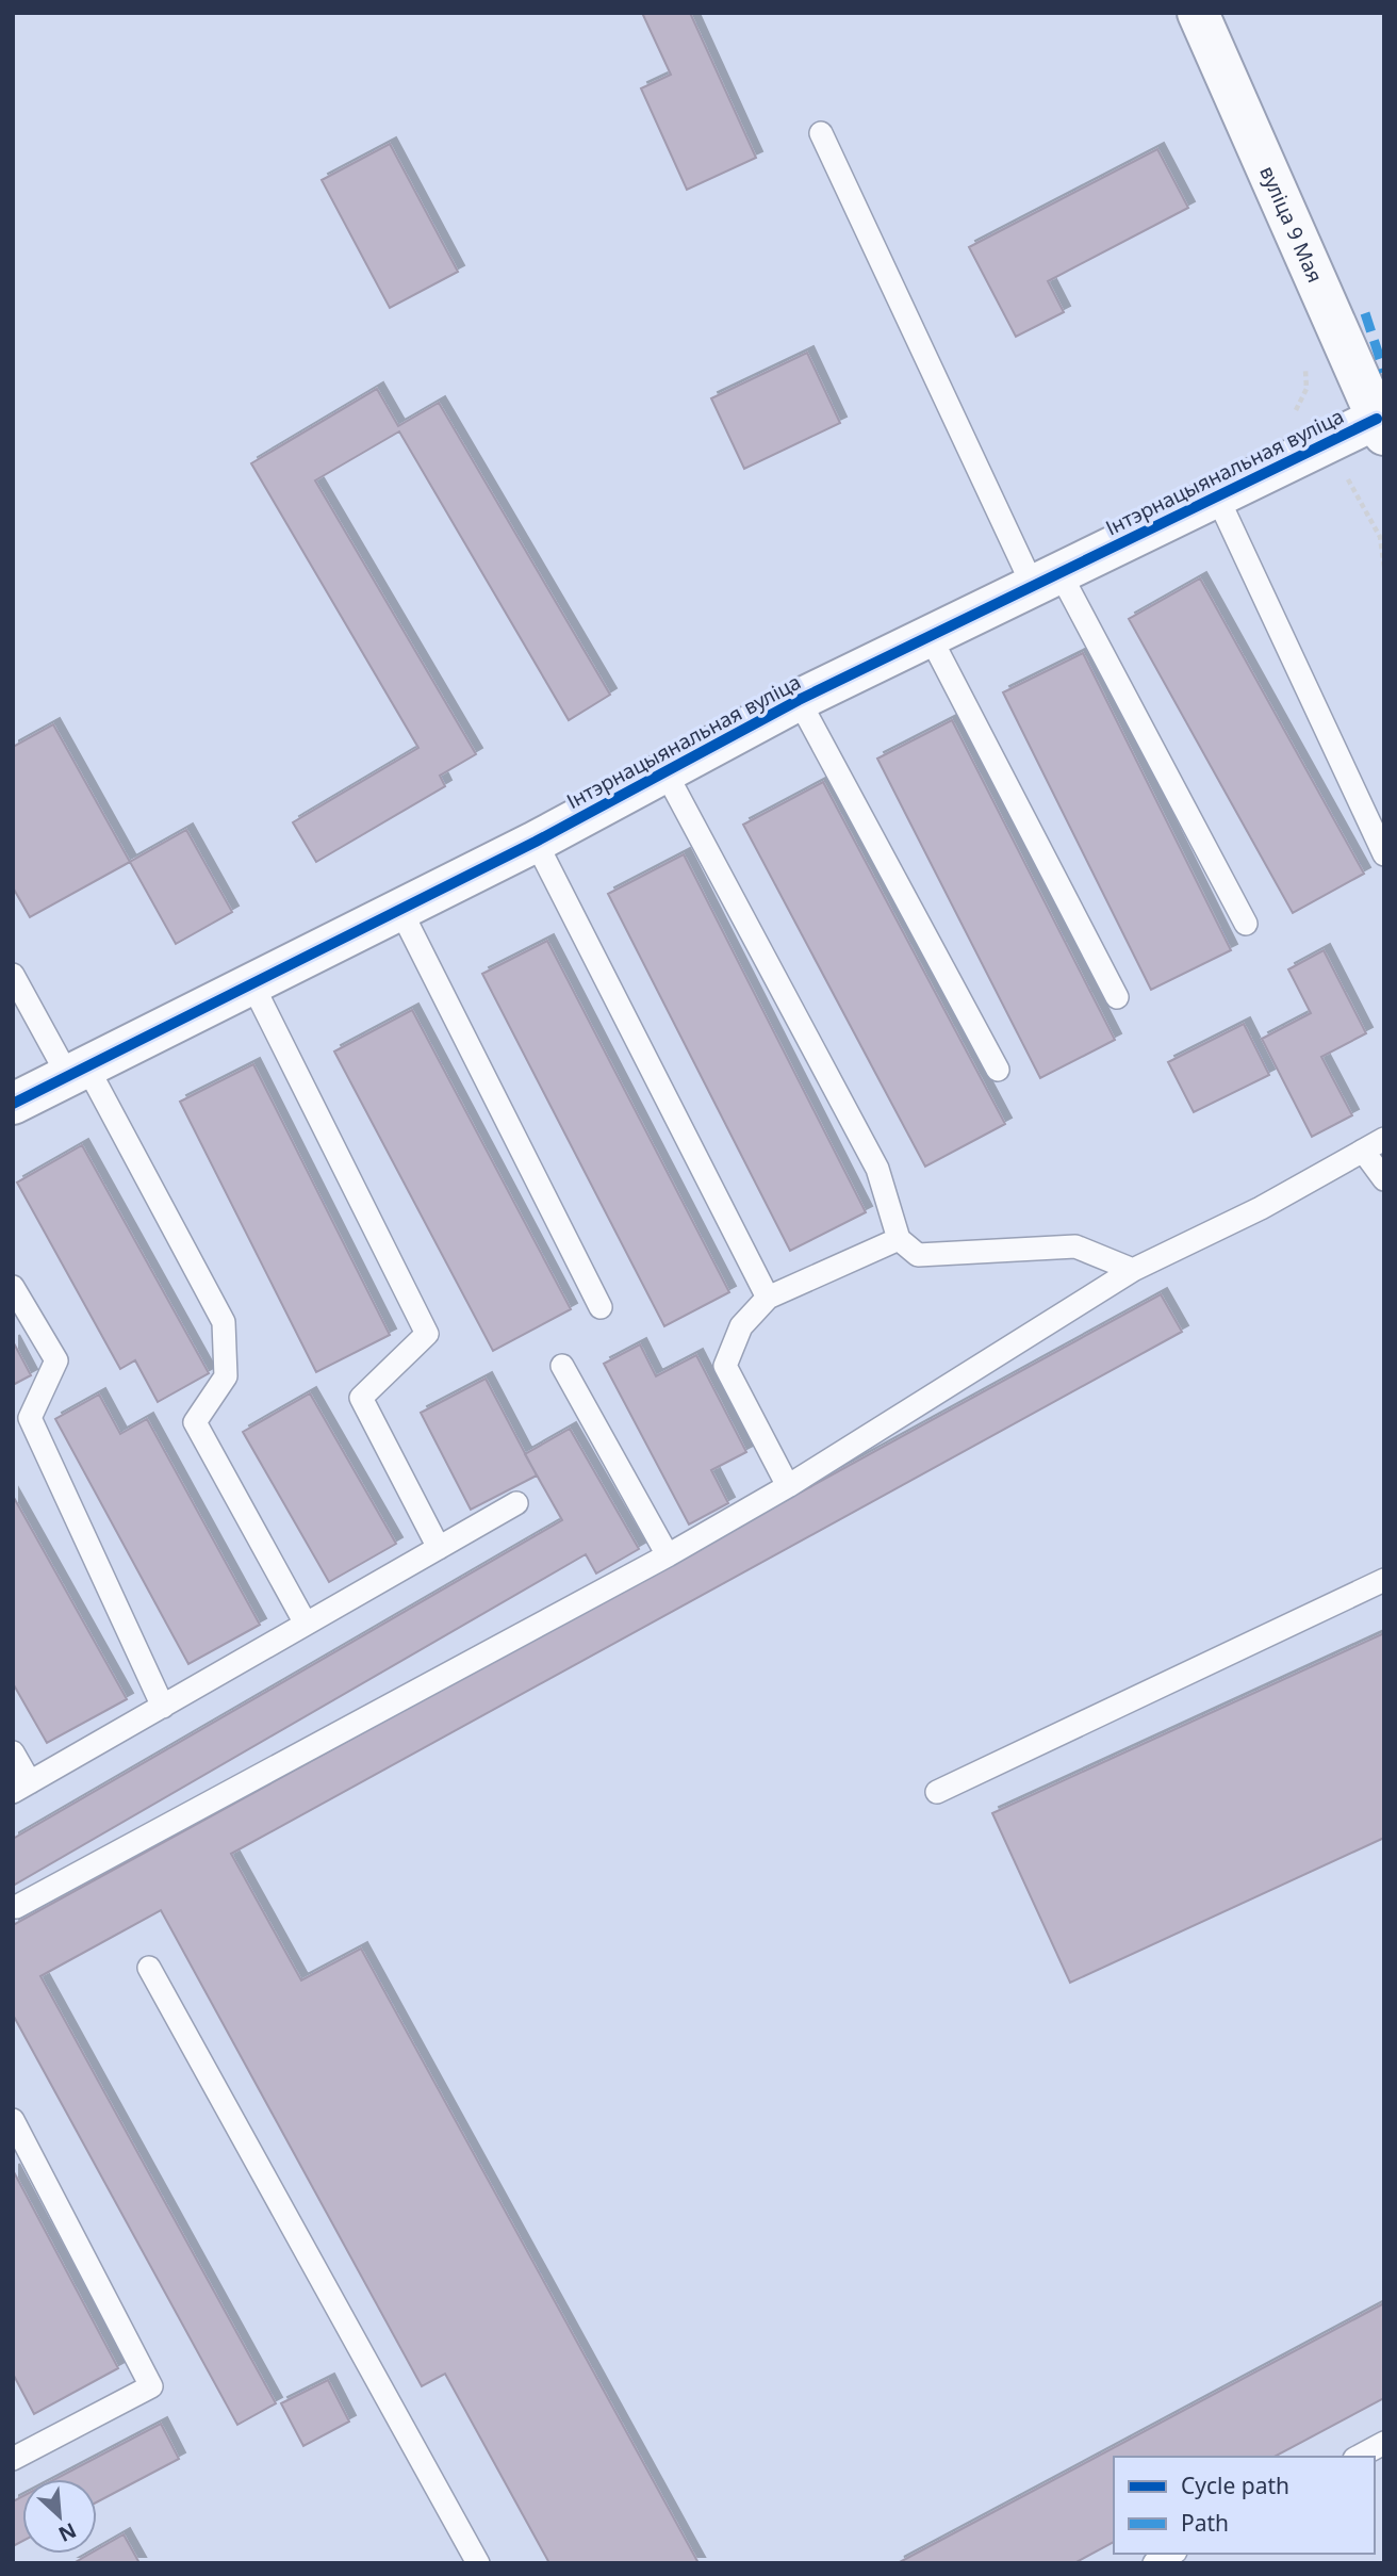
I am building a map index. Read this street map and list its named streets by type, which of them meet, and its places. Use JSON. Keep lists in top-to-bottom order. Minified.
{"streets":{"street":["вуліца 9 Мая","Інтэрнацыянальная вуліца"]},"crossings":[["вуліца 9 Мая","Інтэрнацыянальная вуліца"]],"legend":["Cycle path","Path"],"north":"bottom right"}
